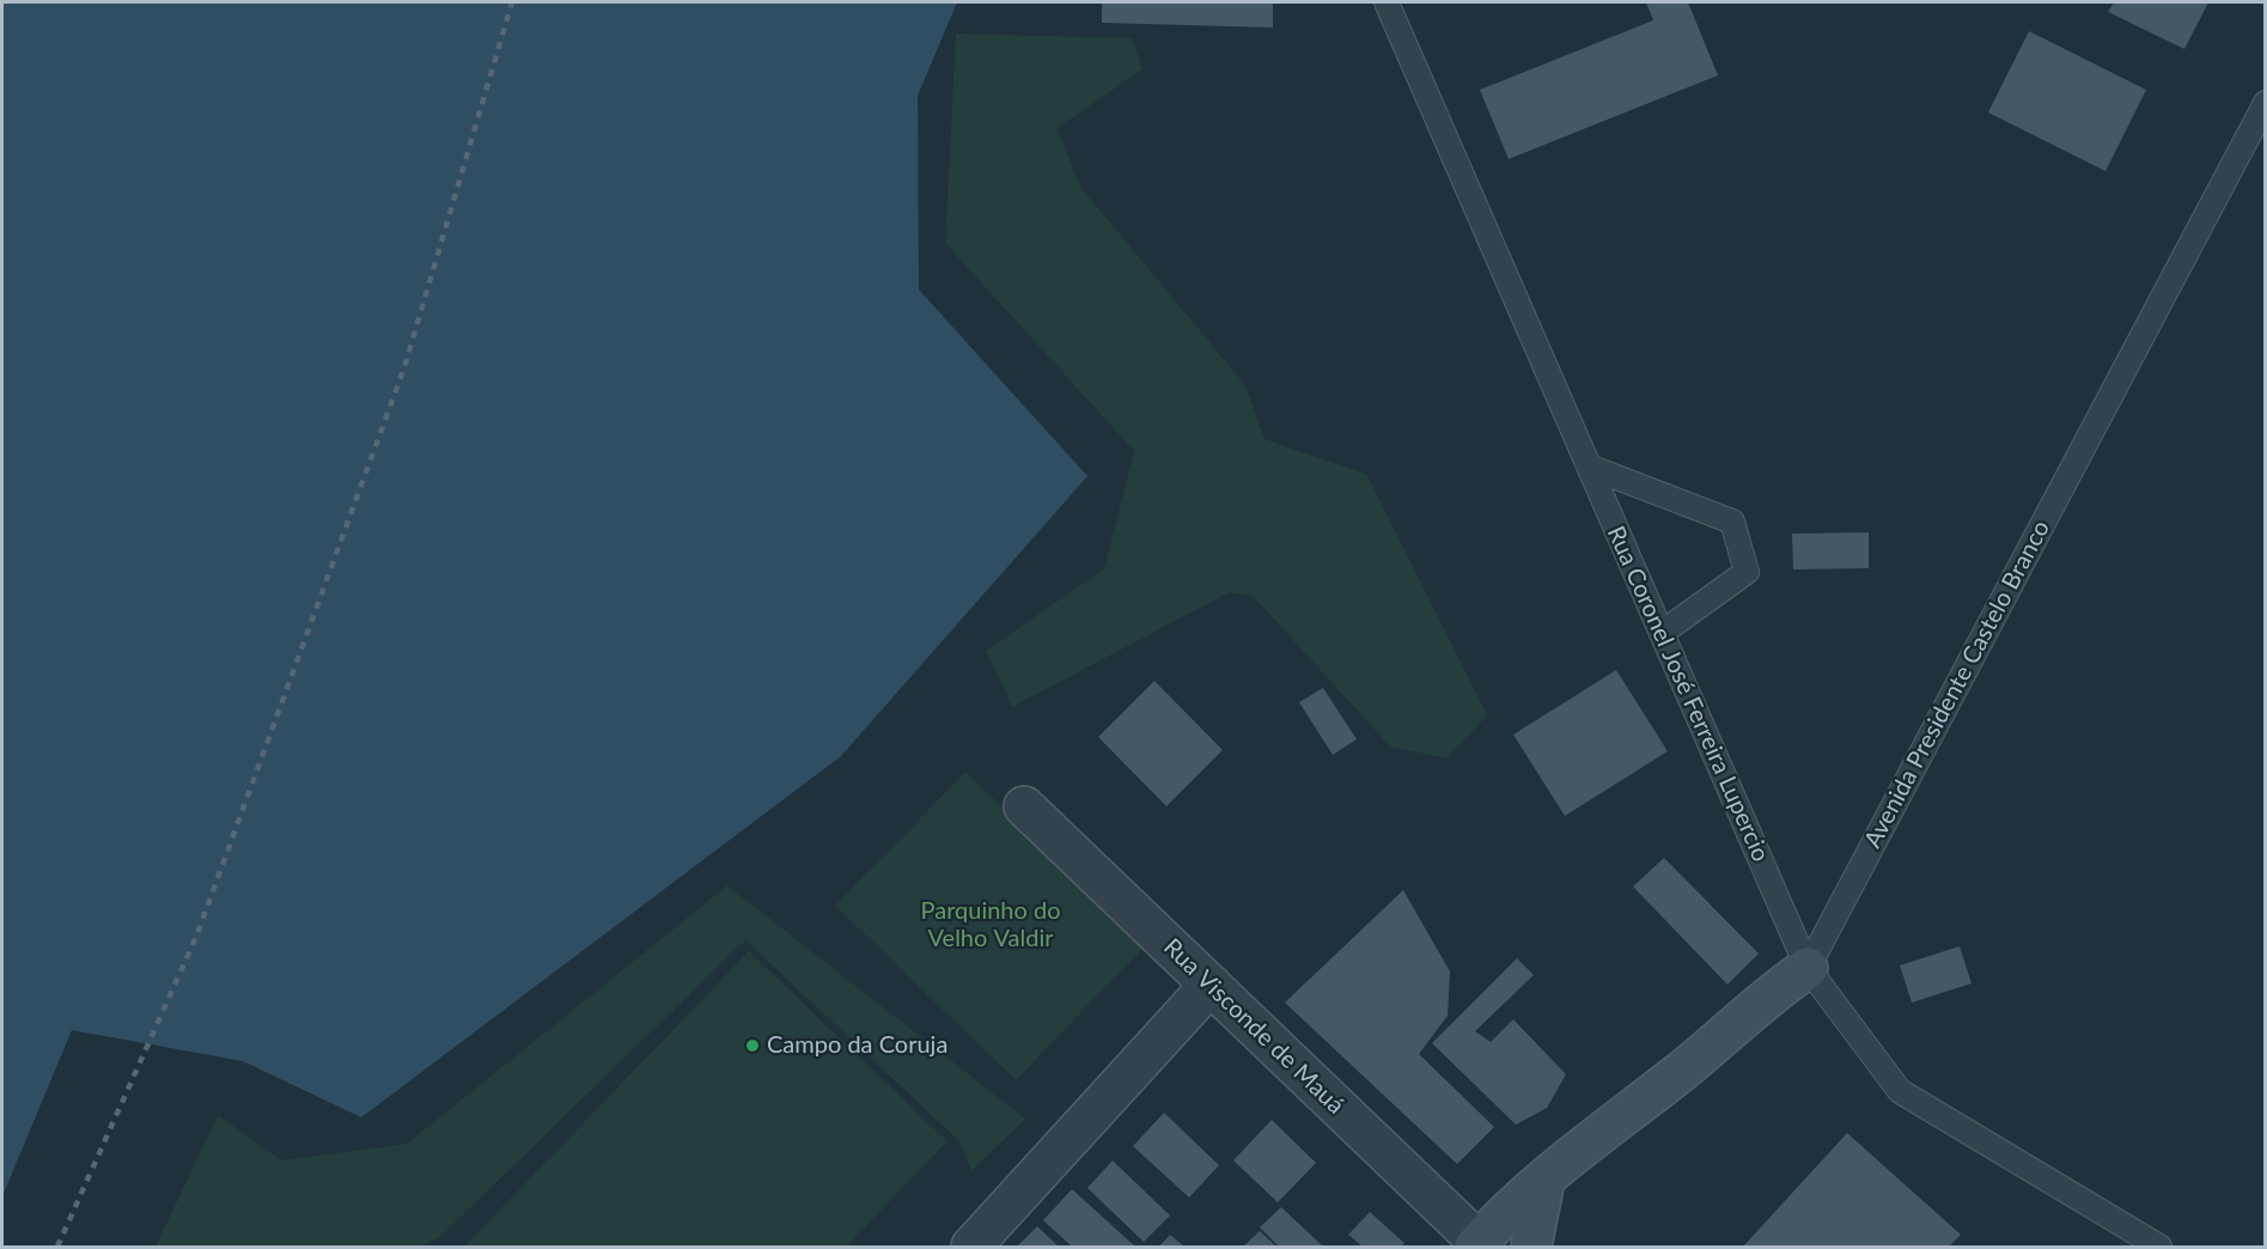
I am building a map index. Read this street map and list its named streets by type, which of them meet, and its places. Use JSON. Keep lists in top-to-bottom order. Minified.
{"streets":{"street":["Avenida Presidente Castelo Branco","Rua Visconde de Mauá"],"lane":["Rua Coronel José Ferreira Lupercio"]},"crossings":[["Avenida Presidente Castelo Branco","Rua Coronel José Ferreira Lupercio"],["Avenida Presidente Castelo Branco","Rua Visconde de Mauá"]],"parks":["Parquinho do Velho Valdir"],"places":["Campo da Coruja"]}
